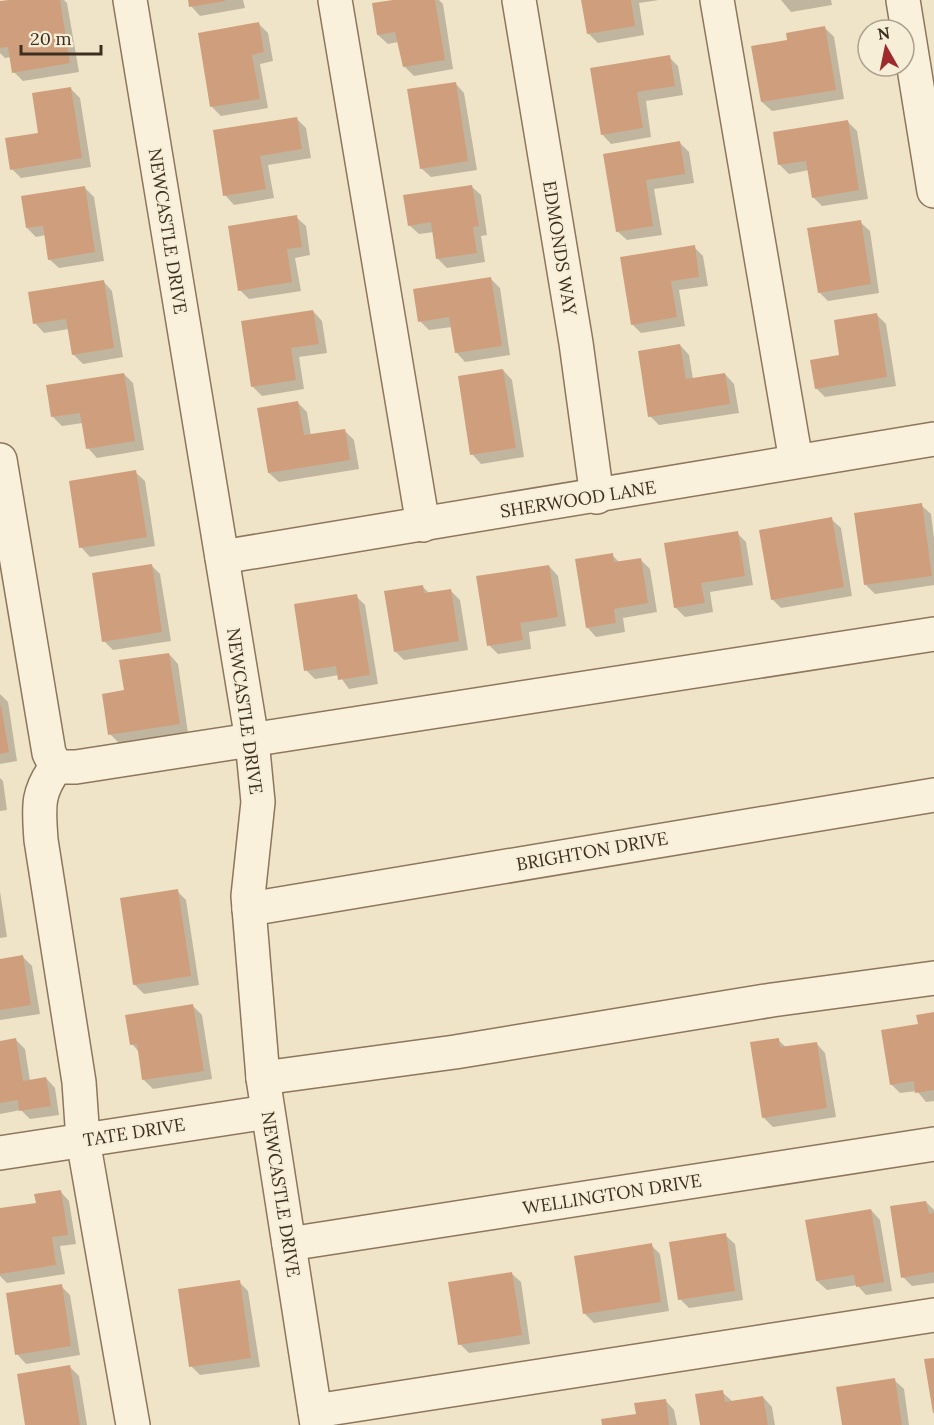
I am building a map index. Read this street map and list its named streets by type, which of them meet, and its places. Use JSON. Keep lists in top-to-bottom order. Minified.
{"streets":{"street":["NEWCASTLE DRIVE","EDMONDS WAY","SHERWOOD LANE","BRIGHTON DRIVE","TATE DRIVE","WELLINGTON DRIVE"]},"crossings":[["NEWCASTLE DRIVE","SHERWOOD LANE"],["NEWCASTLE DRIVE","BRIGHTON DRIVE"],["NEWCASTLE DRIVE","TATE DRIVE"],["NEWCASTLE DRIVE","WELLINGTON DRIVE"],["EDMONDS WAY","SHERWOOD LANE"]],"scale_bar":"20 m","north":"top"}
